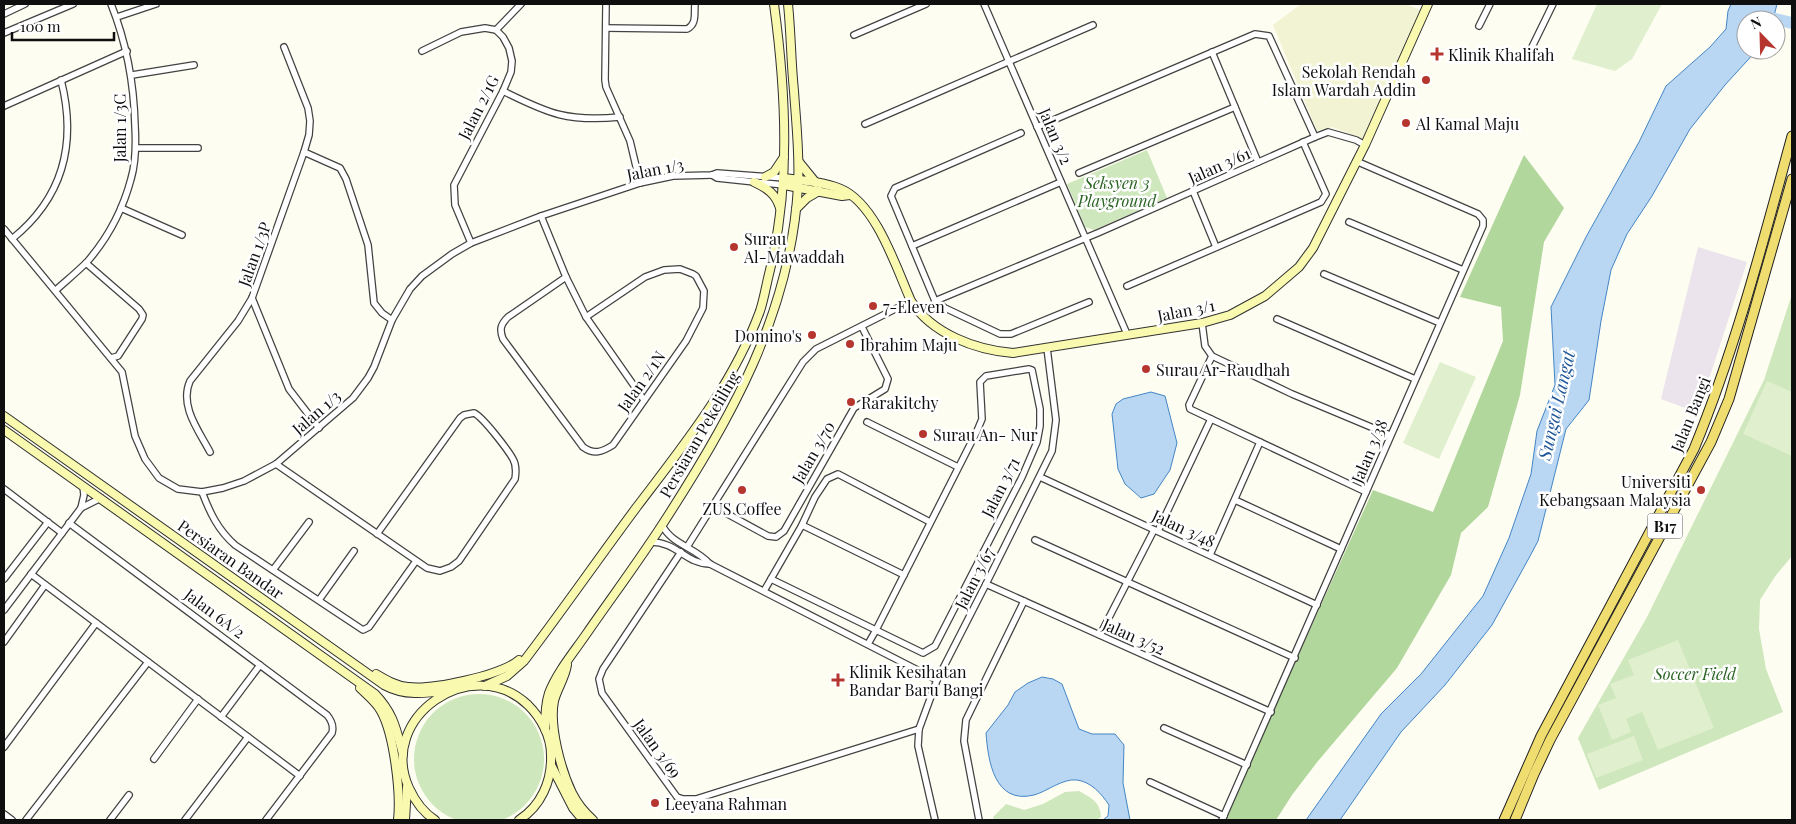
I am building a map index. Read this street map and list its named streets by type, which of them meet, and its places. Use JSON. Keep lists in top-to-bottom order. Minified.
{"streets":{"main road":["Jalan 3/1","Jalan Bangi","Persiaran Pekeliling","B17","Persiaran Bandar"],"street":["Jalan 2/1G","Jalan 1/3C","Jalan 3/2","Jalan 3/61","Jalan 1/3","Jalan 1/3P","Jalan 2/1N","Jalan 3/38","Jalan 3/70","Jalan 3/71","Jalan 3/48","Jalan 3/67","Jalan 6A/2","Jalan 3/52","Jalan 3/69"]},"crossings":[["Jalan 2/1G","Jalan 1/3"],["Jalan 1/3C","Jalan 1/3"],["Jalan 3/2","Jalan 3/61"],["Jalan 3/2","Jalan 3/1"],["Jalan 3/61","Jalan 3/1"],["Jalan 1/3","Jalan 3/1"],["Jalan 1/3","Persiaran Pekeliling"],["Jalan 3/1","Persiaran Pekeliling"],["Jalan 3/1","Jalan 3/38"],["Jalan 3/1","Jalan 3/67"],["Persiaran Pekeliling","Persiaran Bandar"],["Jalan 3/38","Jalan 3/48"],["Jalan 3/38","Jalan 3/52"],["Jalan 3/48","Jalan 3/67"],["Jalan 3/67","Jalan 3/52"],["Jalan 3/67","Jalan 3/69"]],"water":["Sungai Langat"],"parks":["Seksyen 3 Playground","Soccer Field"],"places":{"health":["Klinik Khalifah","Klinik Kesihatan Bandar Baru Bangi"],"other":["Sekolah Rendah Islam Wardah Addin","Al Kamal Maju","Surau Al-Mawaddah","7-Eleven","Domino's","Ibrahim Maju","Surau Ar-Raudhah","Rarakitchy","Surau An- Nur","ZUS Coffee","Universiti Kebangsaan Malaysia","Leeyana Rahman"]},"scale_bar":"100 m","north":"top left"}
